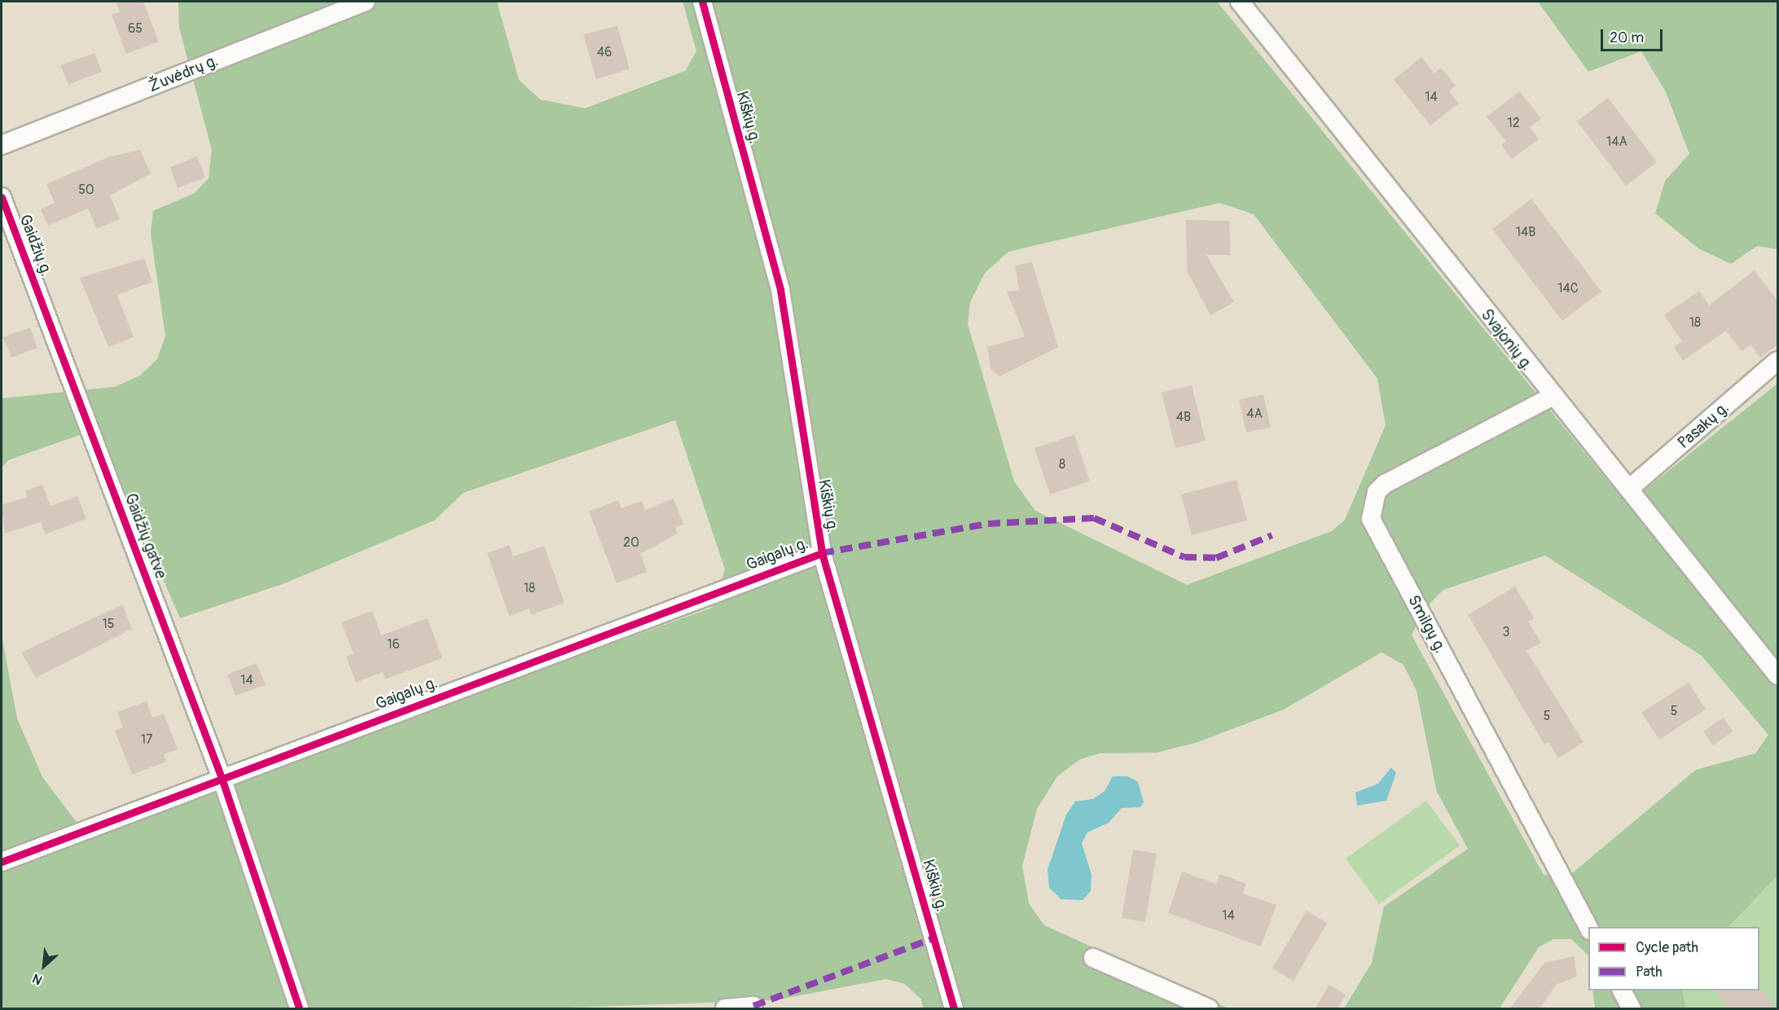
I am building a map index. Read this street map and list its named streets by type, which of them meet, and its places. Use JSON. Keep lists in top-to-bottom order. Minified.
{"streets":{"street":["Žuvėdrų g.","Kiškių g.","Gaidžių g.","Svajonių g.","Pasakų g.","Gaidžių gatve","Gaigalų g.","Smilgų g."]},"crossings":[["Kiškių g.","Gaigalų g."],["Gaidžių g.","Gaidžių gatve"],["Svajonių g.","Pasakų g."],["Svajonių g.","Smilgų g."],["Gaidžių gatve","Gaigalų g."]],"house_numbers":["65","46","14","12","14A","50","14B","14C","18","4A","4B","8","20","18","15","3","16","14","5","5","17","14"],"legend":["Cycle path","Path"],"scale_bar":"20 m","north":"bottom left"}
